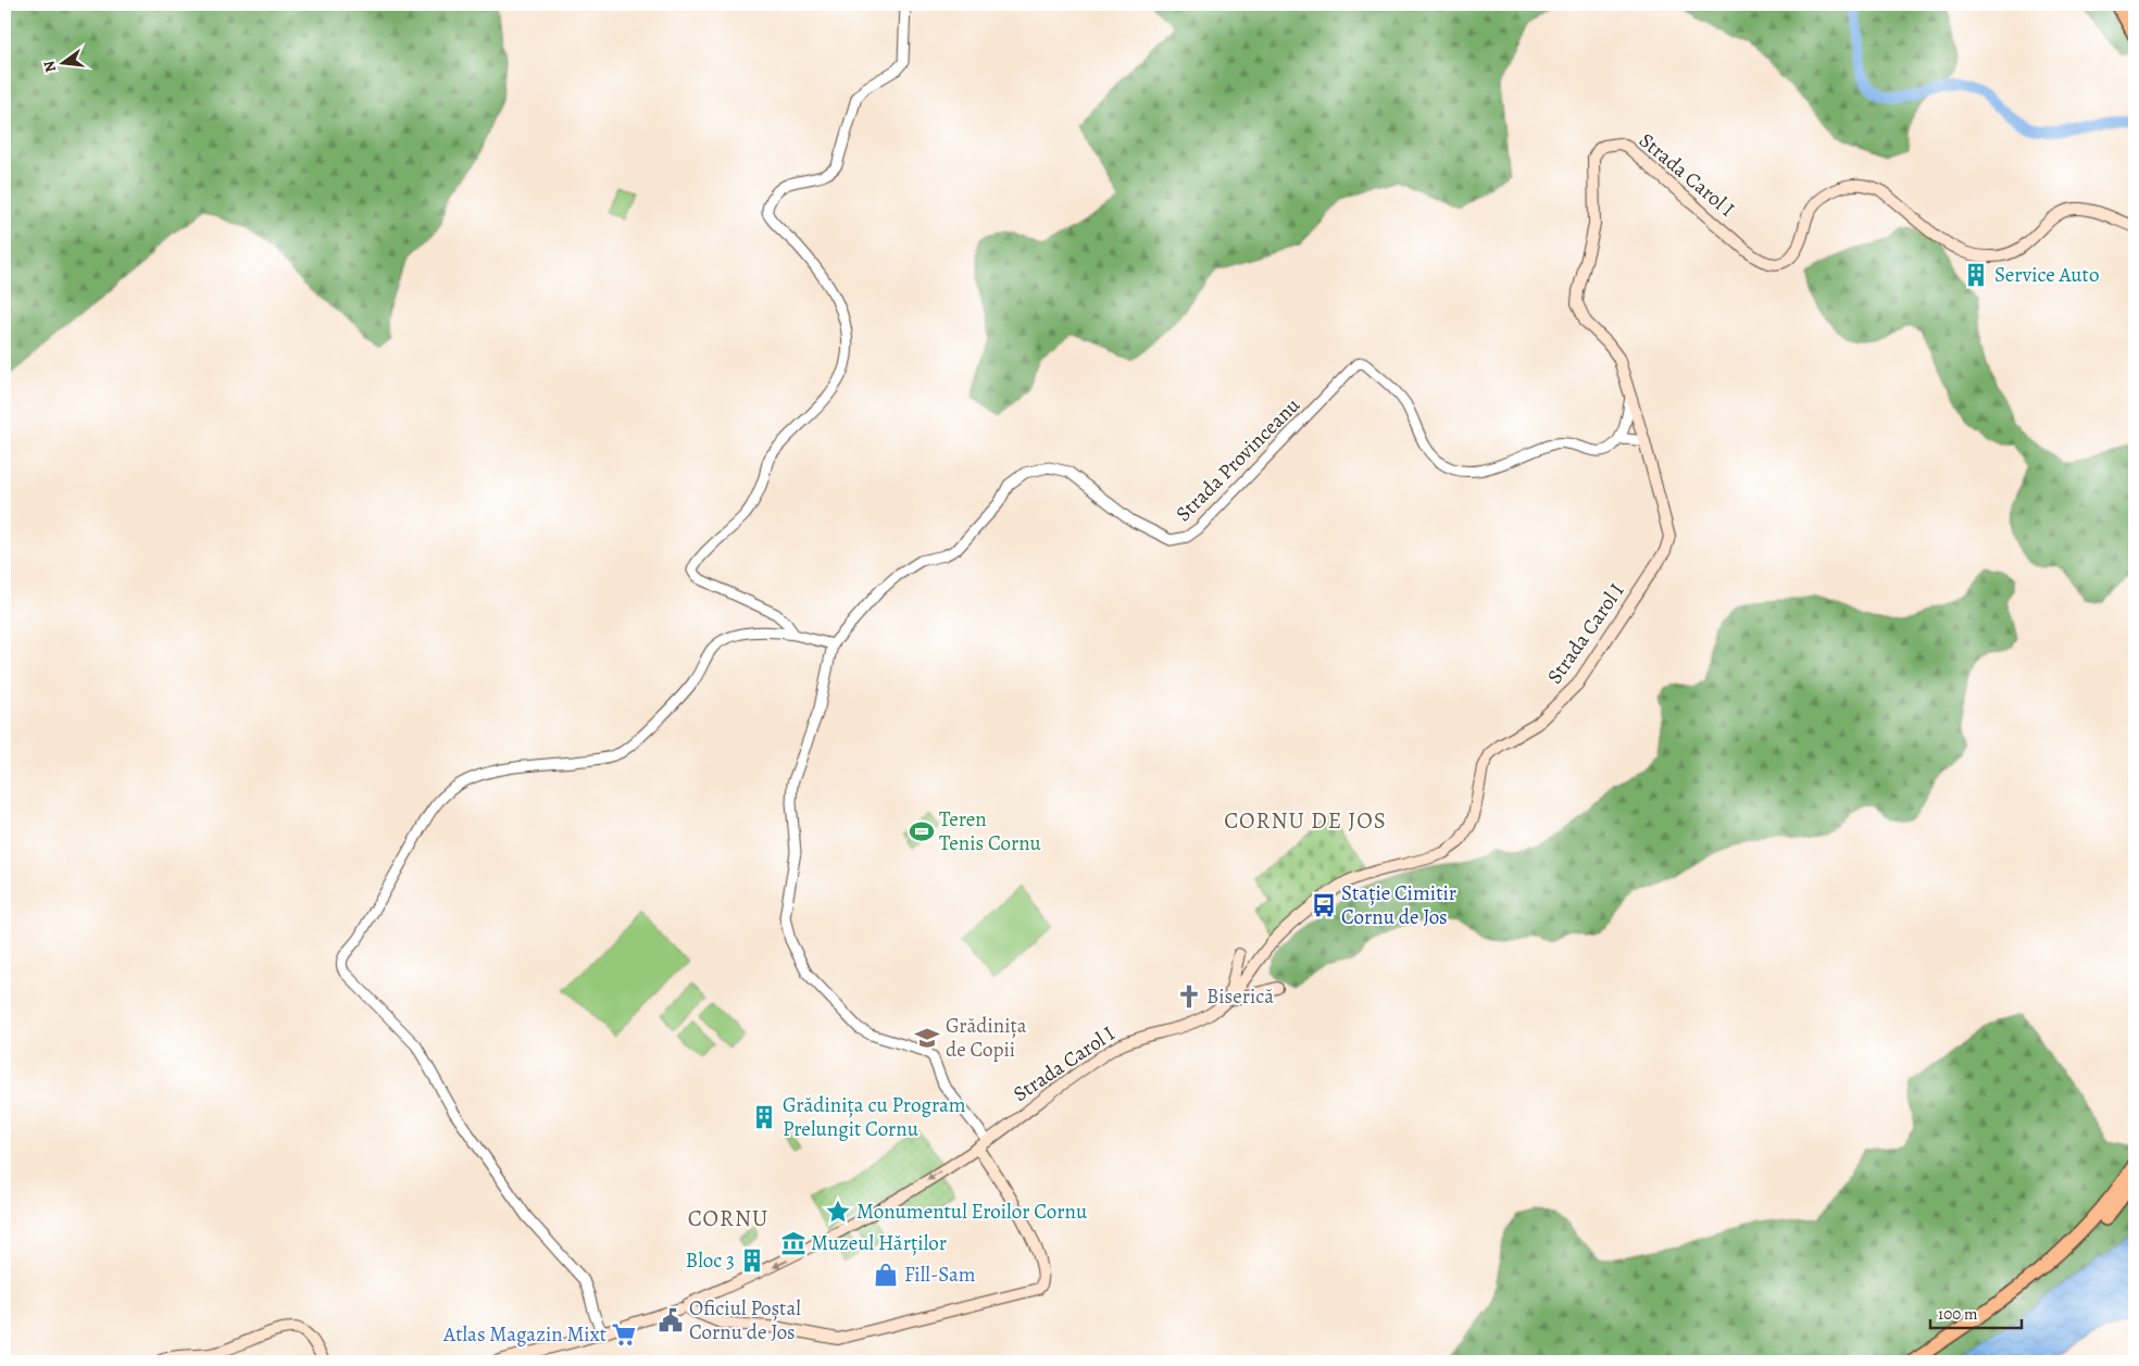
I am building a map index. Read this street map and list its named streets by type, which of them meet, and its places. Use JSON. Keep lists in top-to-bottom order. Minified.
{"streets":{"main road":["Strada Carol I"],"street":["Strada Provinceanu"]},"crossings":[["Strada Carol I","Strada Provinceanu"]],"districts":["CORNU DE JOS","CORNU"],"places":{"building":["Service Auto","Grădinița cu Program Prelungit Cornu","Bloc 3"],"sports":["Teren Tenis Cornu"],"bus stop":["Stație Cimitir Cornu de Jos"],"church":["Biserică"],"school or university":["Grădinița de Copii"],"place":["Monumentul Eroilor Cornu"],"museum":["Muzeul Hărților"],"shop":["Fill-Sam"],"public building":["Oficiul Poștal Cornu de Jos"],"supermarket":["Atlas Magazin Mixt"]},"scale_bar":"100 m","north":"left"}
